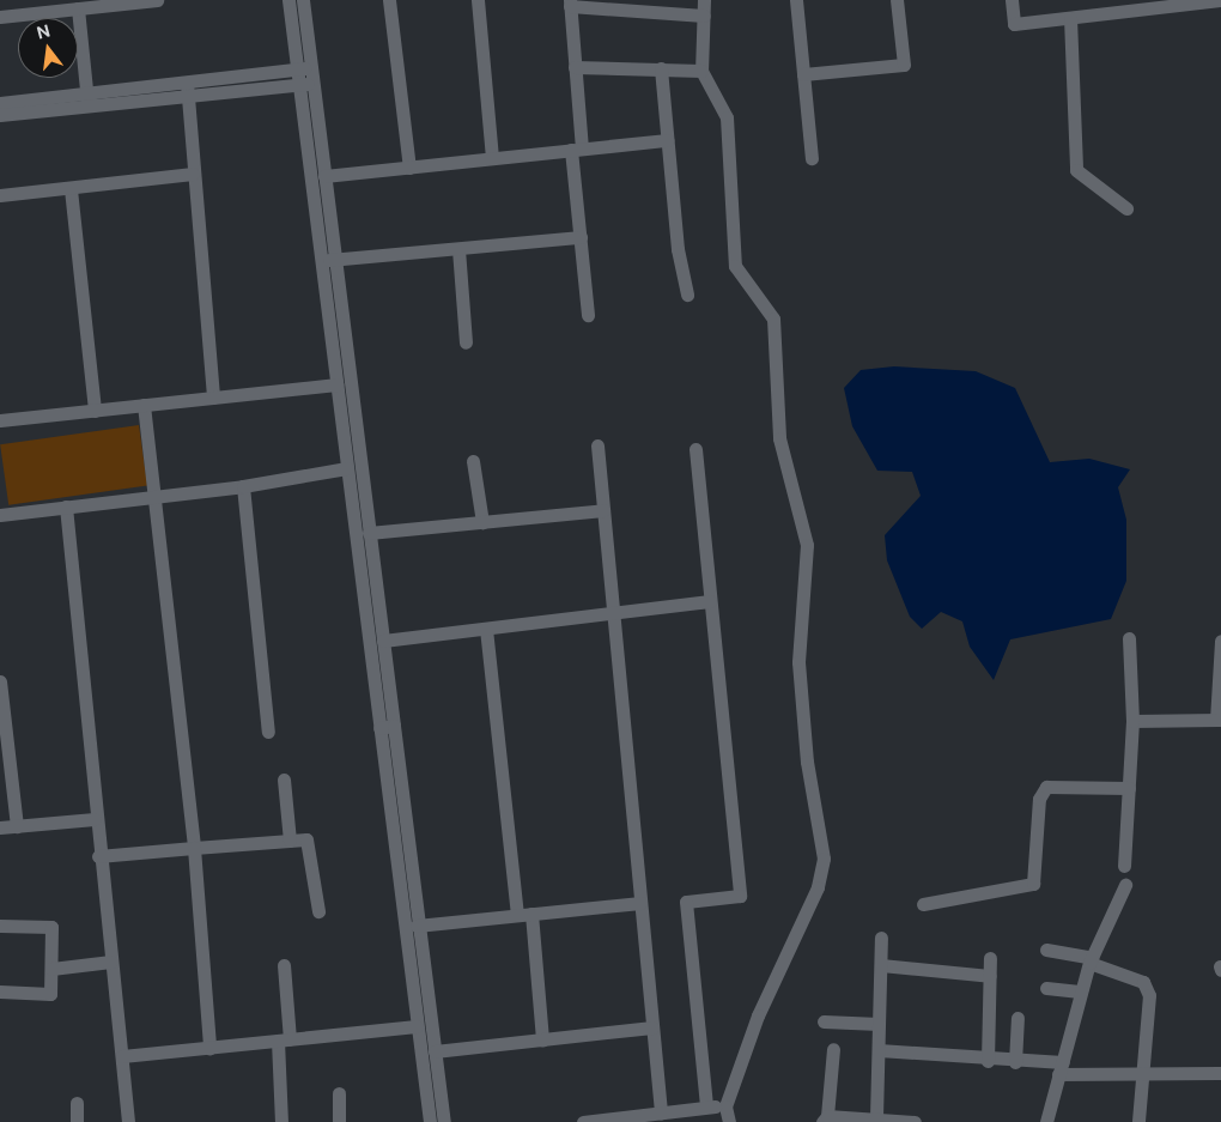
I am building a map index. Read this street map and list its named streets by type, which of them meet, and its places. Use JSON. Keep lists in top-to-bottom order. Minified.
{"north":"top"}
